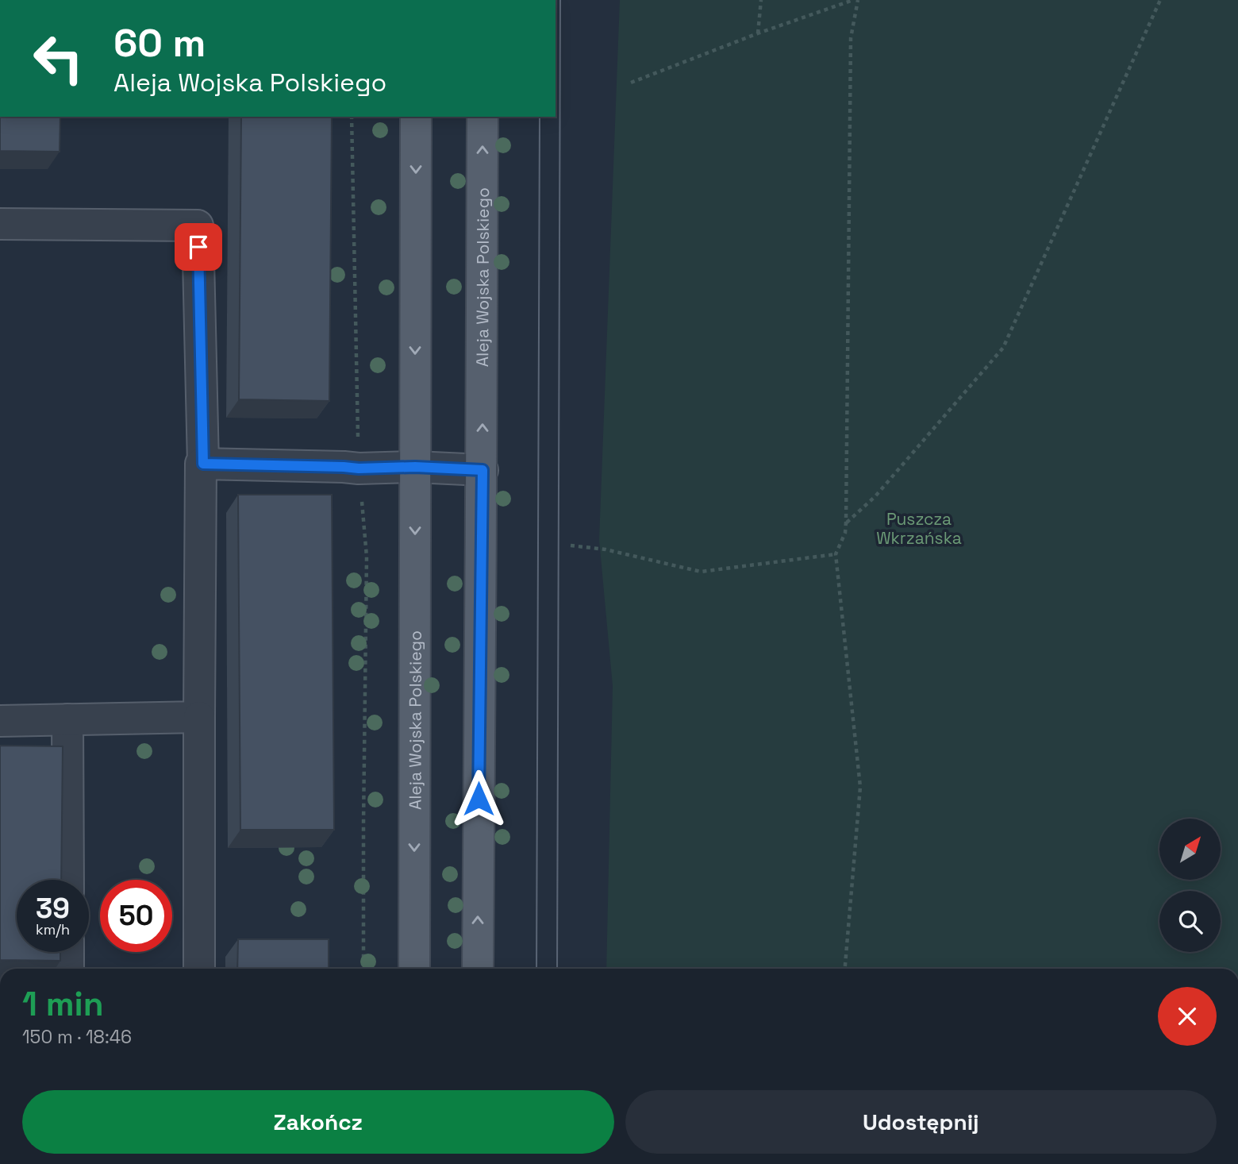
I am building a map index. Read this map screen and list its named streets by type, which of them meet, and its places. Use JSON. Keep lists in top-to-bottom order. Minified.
{"streets":{"main road":["Aleja Wojska Polskiego"]},"parks":["Puszcza Wkrzańska"],"north":"top right","page":{"turn":["60 m","Aleja Wojska Polskiego"],"speed":"39 km/h","limit":"50","heading":["1 min","150 m · 18:46"],"buttons":["Zakończ","Udostępnij"]}}
